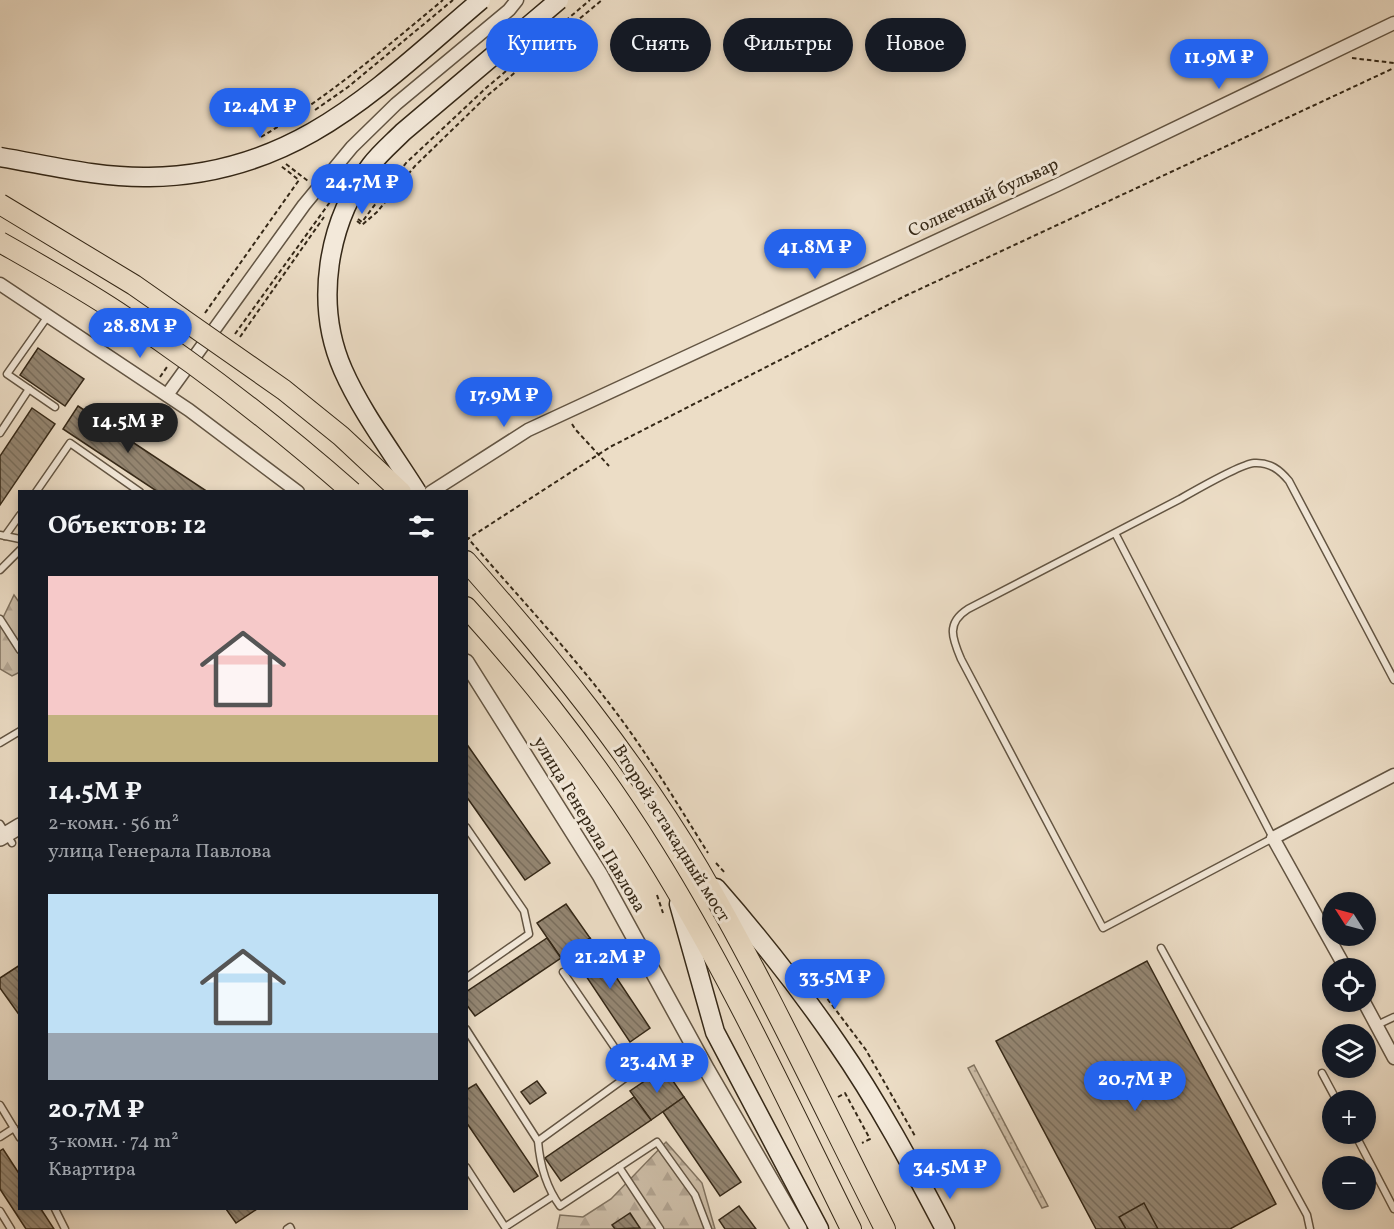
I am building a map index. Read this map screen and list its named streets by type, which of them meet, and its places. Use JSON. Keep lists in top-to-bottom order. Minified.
{"streets":{"main road":["Второй эстакадный мост"],"street":["Солнечный бульвар","улица Генерала Павлова"]},"north":"top left","page":{"chip":["Купить","Снять","Фильтры","Новое"],"price":["11.9M ₽","12.4M ₽","24.7M ₽","41.8M ₽","28.8M ₽","17.9M ₽","14.5M ₽","21.2M ₽","33.5M ₽","23.4M ₽","20.7M ₽","34.5M ₽"],"heading":"Объектов: 12","list":[{"name":"14.5M ₽","note":"2-комн. · 56 m² · улица Генерала Павлова"},{"name":"20.7M ₽","note":"3-комн. · 74 m² · Квартира"}],"map_buttons":["+","−"]}}
